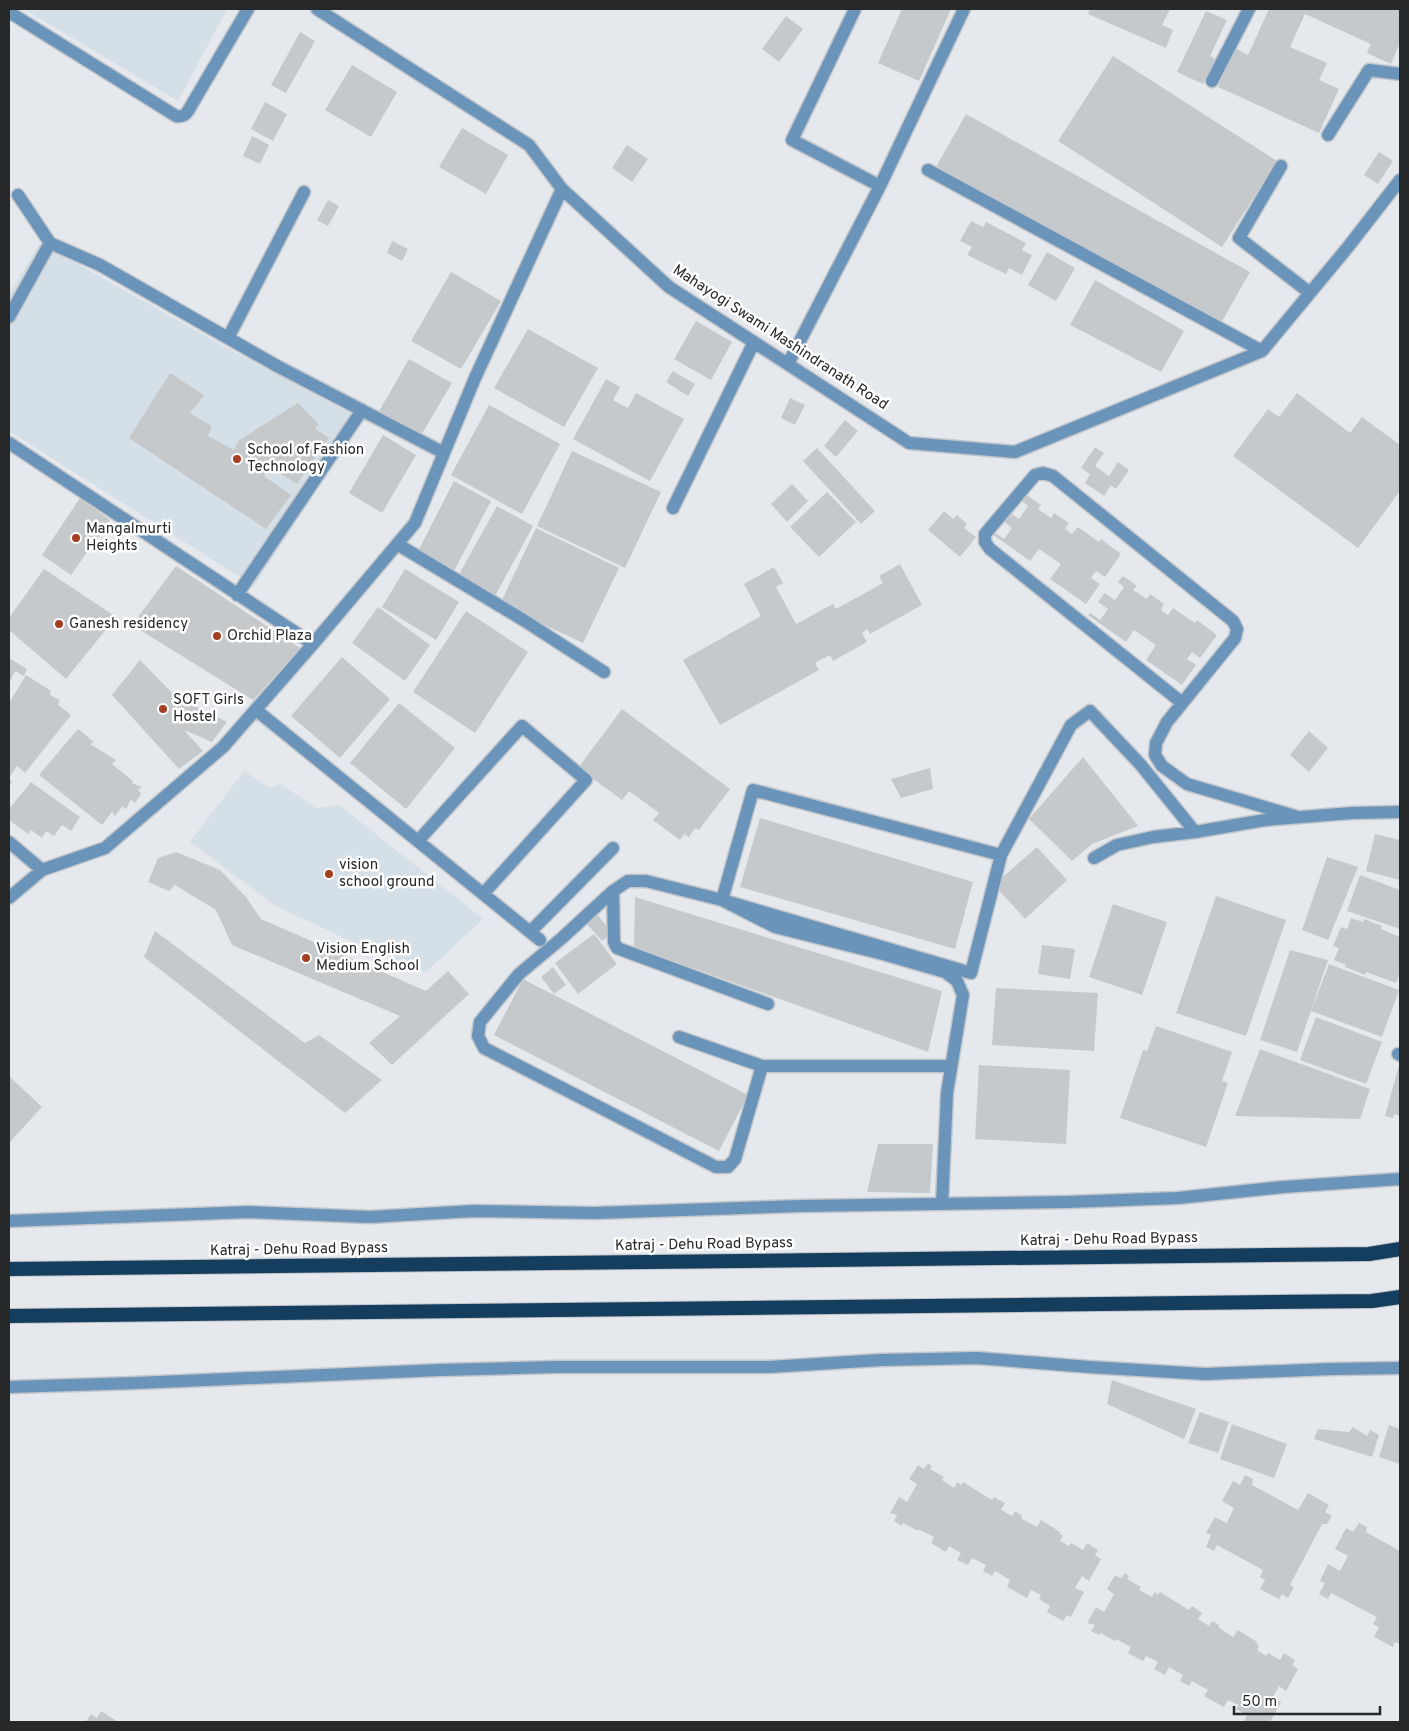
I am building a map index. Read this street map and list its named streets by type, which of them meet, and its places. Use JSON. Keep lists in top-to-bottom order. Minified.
{"streets":{"highway":["Katraj - Dehu Road Bypass"],"street":["Mahayogi Swami Mashindranath Road"]},"places":["School of Fashion Technology","Mangalmurti Heights","Ganesh residency","Orchid Plaza","SOFT Girls Hostel","vision school ground","Vision English Medium School"],"scale_bar":"50 m"}
